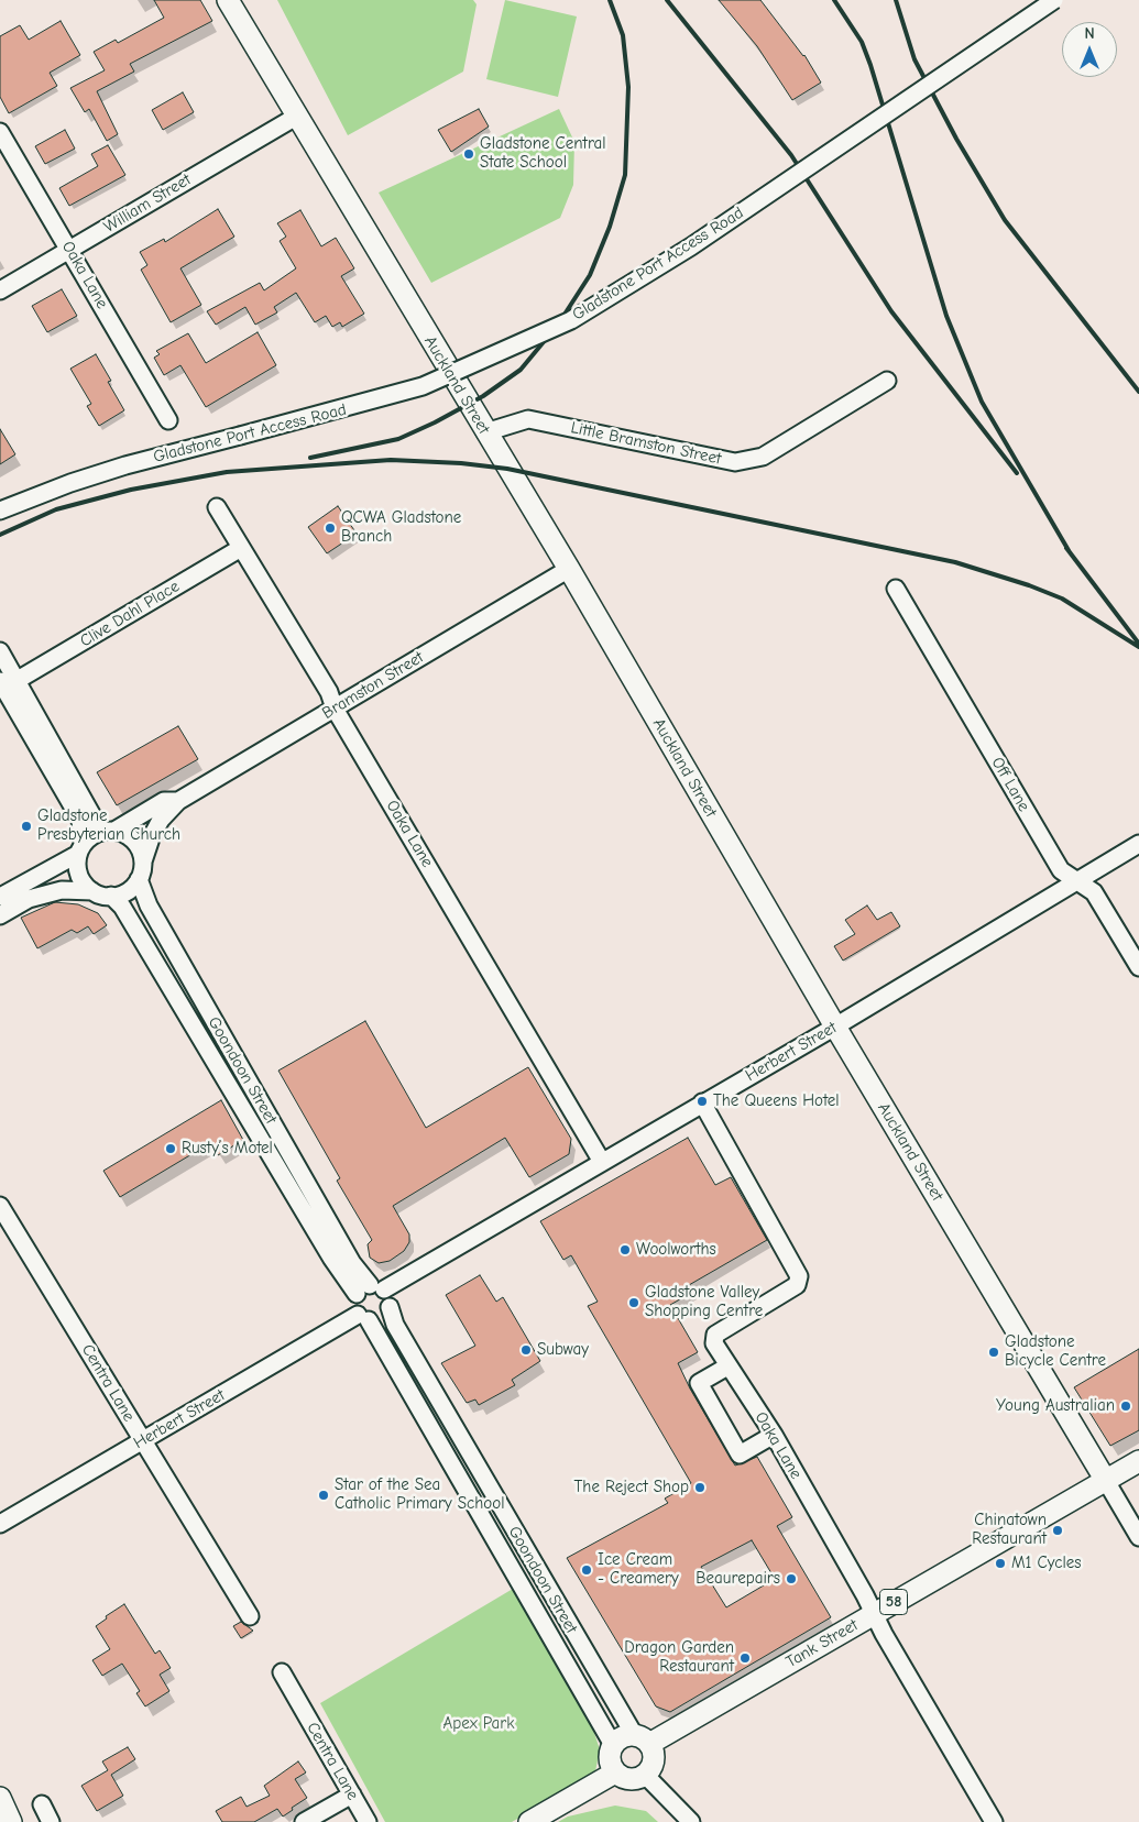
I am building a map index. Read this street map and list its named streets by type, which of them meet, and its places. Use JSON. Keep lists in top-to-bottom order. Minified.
{"streets":{"main road":["Auckland Street","58","Tank Street"],"street":["William Street","Gladstone Port Access Road","Oaka Lane","Little Bramston Street","Clive Dahl Place","Bramston Street","Off Lane","Herbert Street","Goondoon Street","Centra Lane"]},"crossings":[["William Street","Oaka Lane"],["William Street","Auckland Street"],["Oaka Lane","Clive Dahl Place"],["Oaka Lane","Bramston Street"],["Oaka Lane","Herbert Street"],["Oaka Lane","Tank Street"],["Auckland Street","Little Bramston Street"],["Auckland Street","Bramston Street"],["Auckland Street","Herbert Street"],["Auckland Street","Tank Street"],["Bramston Street","Goondoon Street"],["Off Lane","Herbert Street"],["Herbert Street","Goondoon Street"],["Herbert Street","Centra Lane"],["Goondoon Street","58"],["Goondoon Street","Tank Street"],["58","Tank Street"]],"parks":["Apex Park"],"places":["Gladstone Central State School","QCWA Gladstone Branch","Gladstone Presbyterian Church","The Queens Hotel","Rusty’s Motel","Woolworths","Gladstone Valley Shopping Centre","Subway","Gladstone Bicycle Centre","Young Australian","The Reject Shop","Star of the Sea Catholic Primary School","Chinatown Restaurant","M1 Cycles","Ice Cream - Creamery","Beaurepairs","Dragon Garden Restaurant"],"north":"top"}
